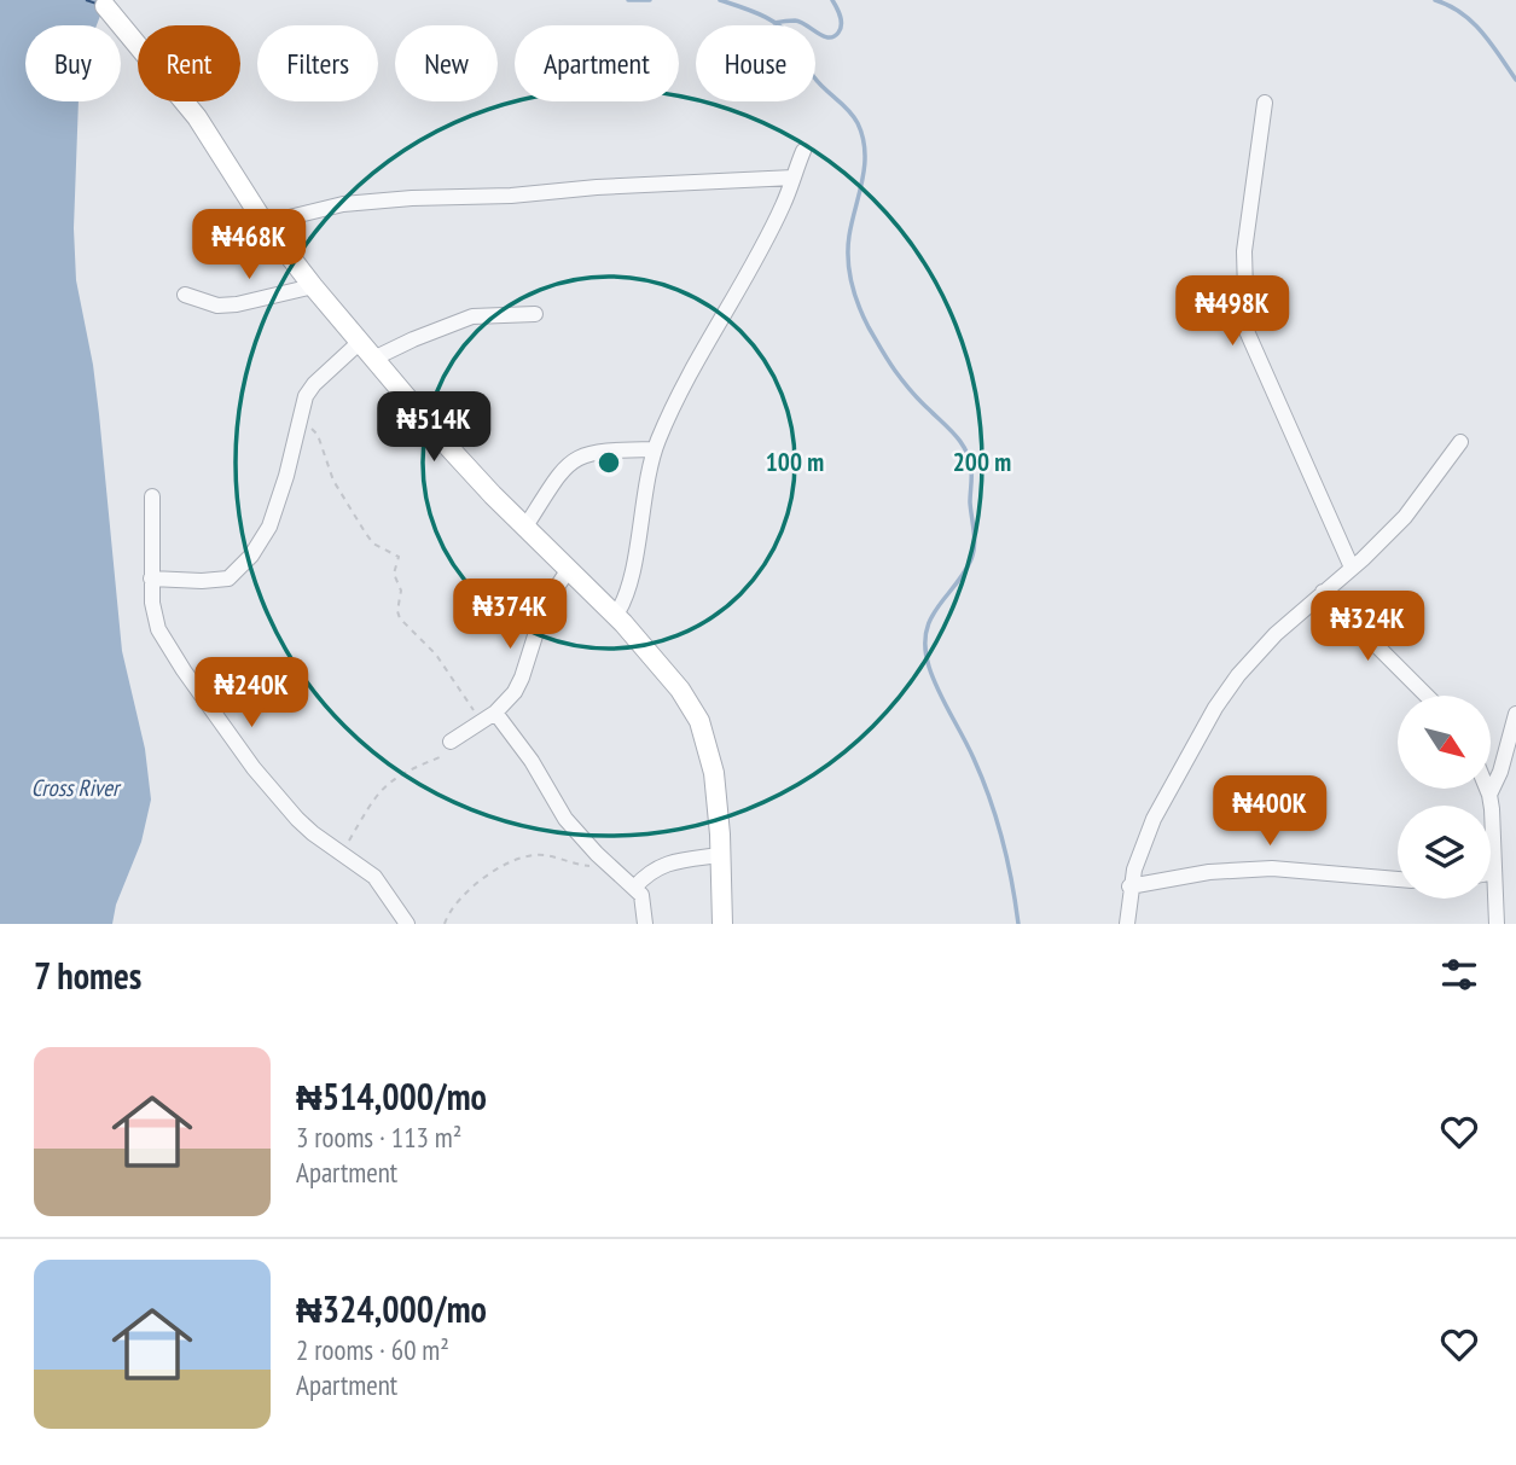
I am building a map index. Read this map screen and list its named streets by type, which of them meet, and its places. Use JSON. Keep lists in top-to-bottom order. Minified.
{"water":["Cross River"],"north":"bottom right","page":{"chip":["Buy","Rent","Filters","New","Apartment","House"],"price":["₦468K","₦498K","₦514K","₦374K","₦324K","₦240K","₦400K"],"heading":"7 homes","list":[{"name":"₦514,000/mo","note":"3 rooms · 113 m² · Apartment"},{"name":"₦324,000/mo","note":"2 rooms · 60 m² · Apartment"}]},"rings":["100 m","200 m"]}
